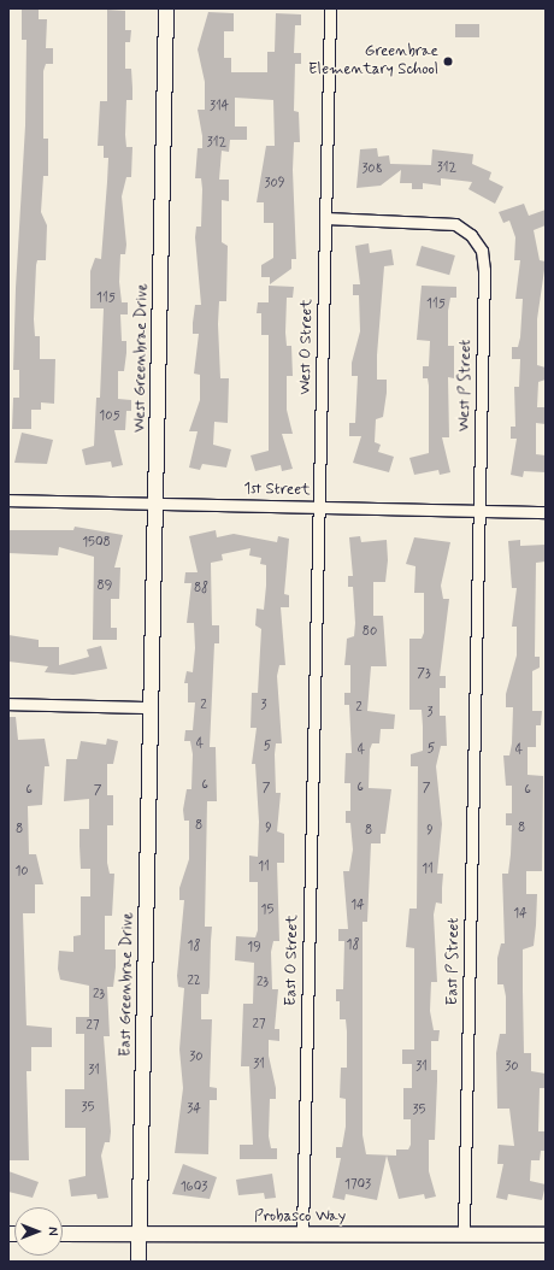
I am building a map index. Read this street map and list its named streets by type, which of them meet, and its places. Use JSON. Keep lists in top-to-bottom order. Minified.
{"streets":{"street":["West O Street","West Greenbrae Drive","West P Street","1st Street","East O Street","East P Street","East Greenbrae Drive","Probasco Way"]},"crossings":[["West O Street","West P Street"],["West O Street","1st Street"],["West O Street","East O Street"],["West Greenbrae Drive","1st Street"],["West Greenbrae Drive","East Greenbrae Drive"],["West P Street","1st Street"],["West P Street","East P Street"],["East O Street","Probasco Way"],["East P Street","Probasco Way"],["East Greenbrae Drive","Probasco Way"]],"places":["Greenbrae Elementary School"],"house_numbers":["314","312","312","308","309","115","115","105","1508","89","88","80","73","2","3","2","3","4","5","5","4","4","6","6","7","7","6","6","7","8","9","8","8","8","9","11","11","10","14","15","14","18","18","19","22","23","23","27","27","30","31","31","30","31","35","34","35","1703","1603"],"north":"right"}
